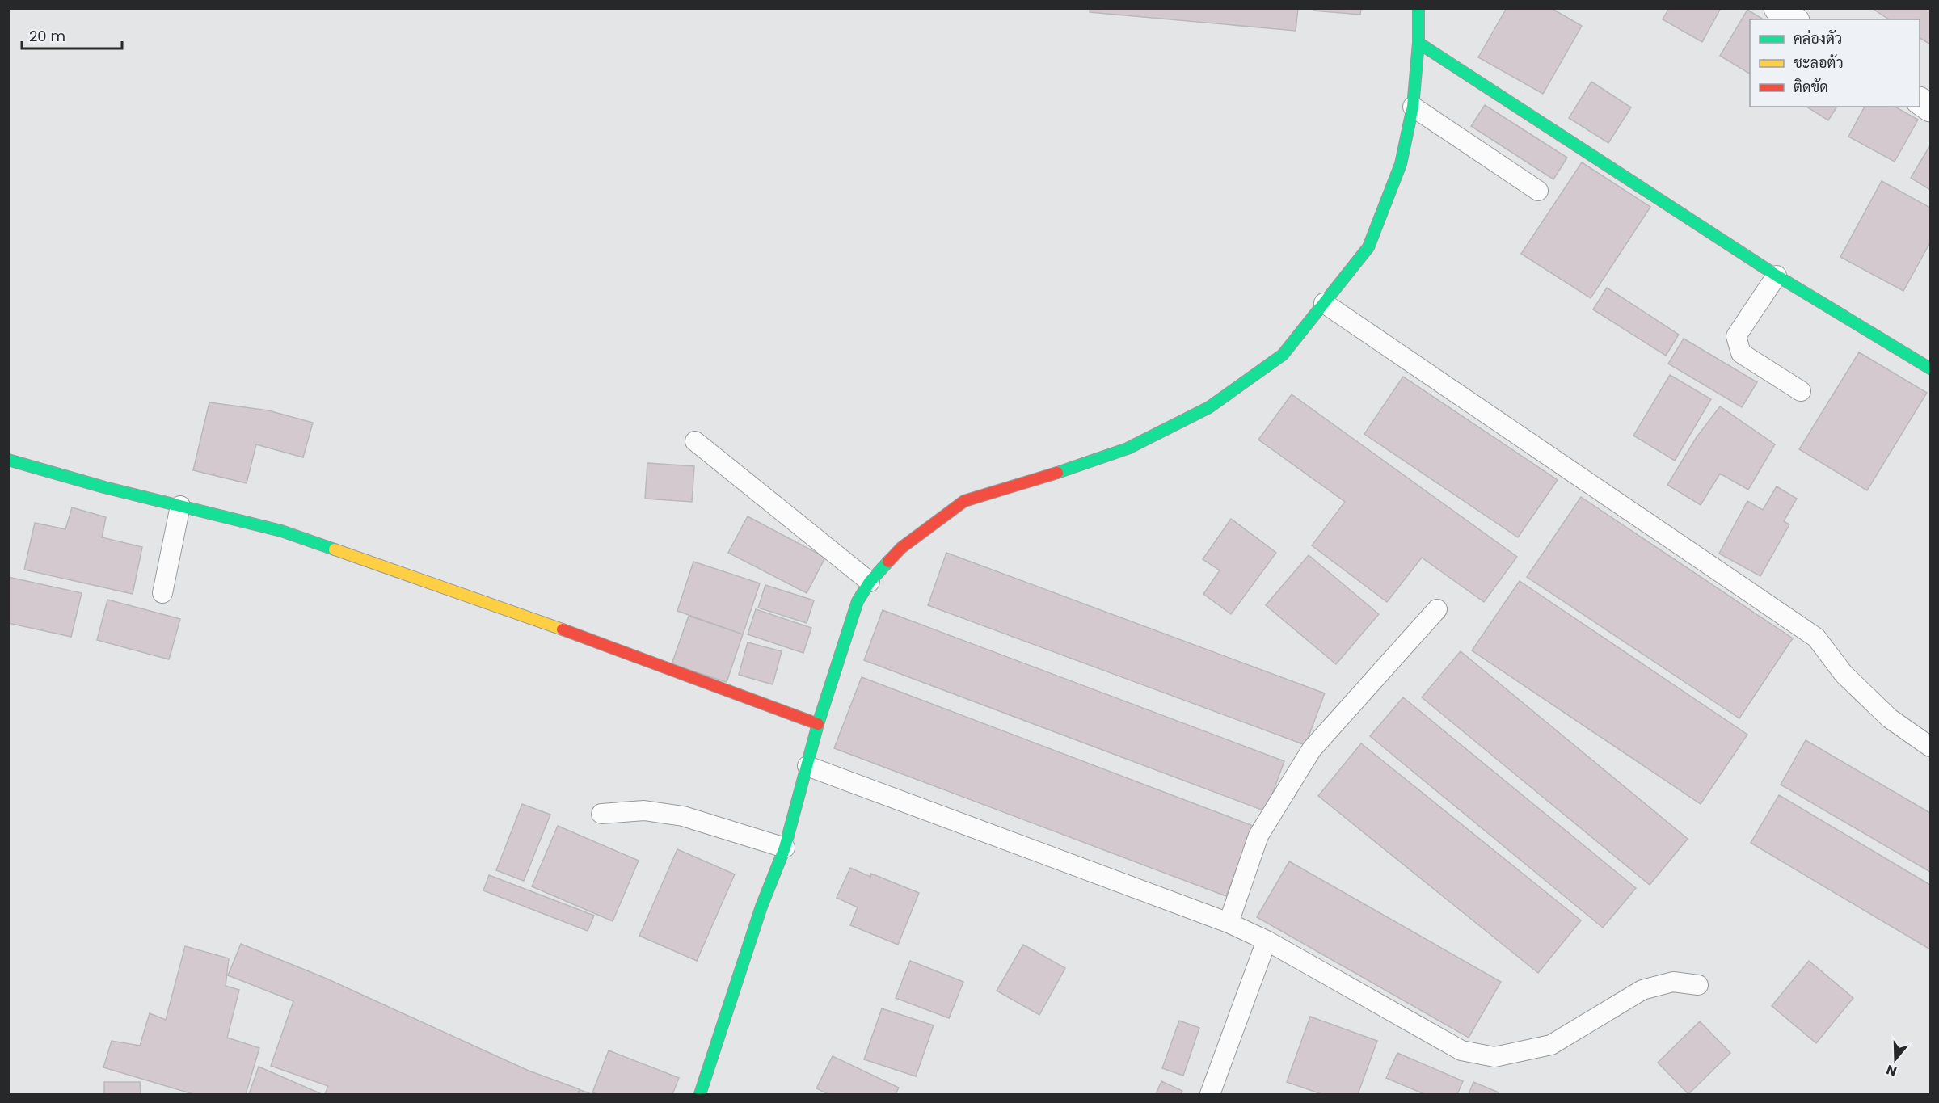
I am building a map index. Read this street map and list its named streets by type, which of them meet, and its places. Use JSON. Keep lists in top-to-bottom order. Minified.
{"legend":["คล่องตัว","ชะลอตัว","ติดขัด"],"scale_bar":"20 m","north":"bottom"}
